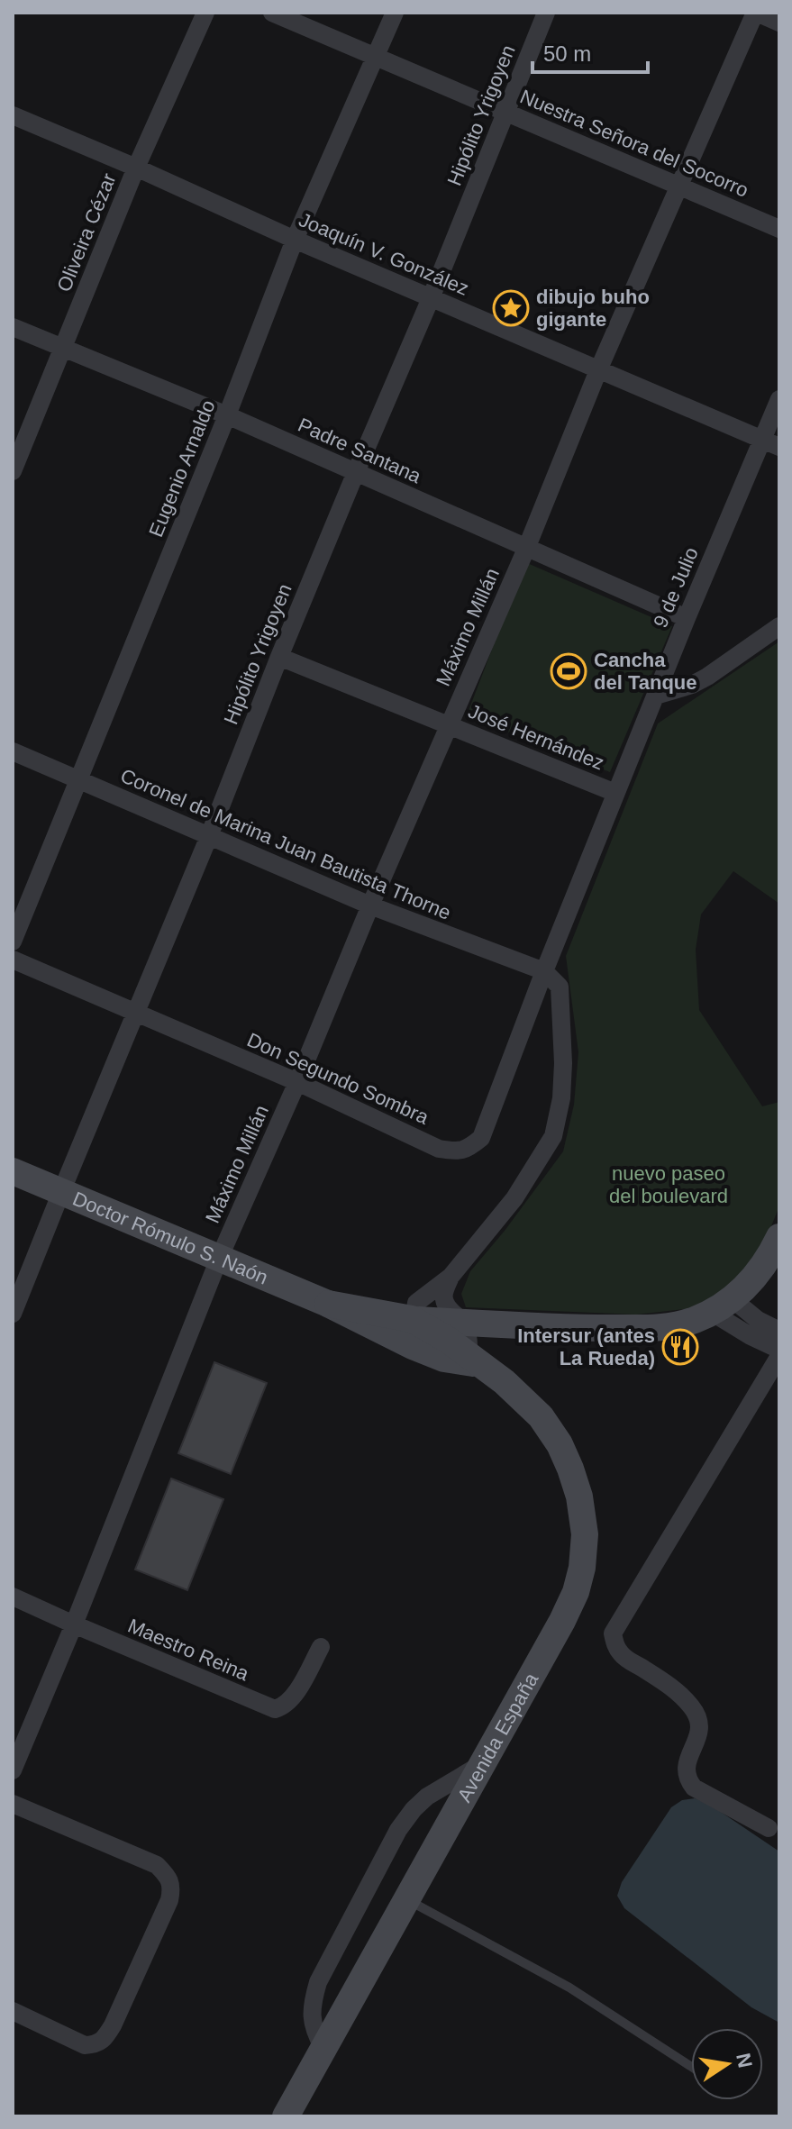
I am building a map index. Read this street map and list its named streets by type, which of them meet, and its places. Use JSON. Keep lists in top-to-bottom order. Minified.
{"streets":{"main road":["Doctor Rómulo S. Naón","Avenida España"],"street":["Hipólito Yrigoyen","Nuestra Señora del Socorro","Oliveira Cézar","Joaquín V. González","Padre Santana","Eugenio Arnaldo","9 de Julio","Máximo Millán","José Hernández","Coronel de Marina Juan Bautista Thorne","Don Segundo Sombra","Maestro Reina"]},"crossings":[["Hipólito Yrigoyen","Nuestra Señora del Socorro"],["Hipólito Yrigoyen","Joaquín V. González"],["Hipólito Yrigoyen","Padre Santana"],["Hipólito Yrigoyen","José Hernández"],["Hipólito Yrigoyen","Coronel de Marina Juan Bautista Thorne"],["Hipólito Yrigoyen","Don Segundo Sombra"],["Hipólito Yrigoyen","Doctor Rómulo S. Naón"],["Nuestra Señora del Socorro","Eugenio Arnaldo"],["Nuestra Señora del Socorro","Máximo Millán"],["Oliveira Cézar","Joaquín V. González"],["Oliveira Cézar","Padre Santana"],["Joaquín V. González","Eugenio Arnaldo"],["Joaquín V. González","9 de Julio"],["Joaquín V. González","Máximo Millán"],["Padre Santana","Eugenio Arnaldo"],["Padre Santana","9 de Julio"],["Padre Santana","Máximo Millán"],["Eugenio Arnaldo","Coronel de Marina Juan Bautista Thorne"],["9 de Julio","José Hernández"],["9 de Julio","Don Segundo Sombra"],["Máximo Millán","José Hernández"],["Máximo Millán","Coronel de Marina Juan Bautista Thorne"],["Máximo Millán","Don Segundo Sombra"],["Máximo Millán","Doctor Rómulo S. Naón"],["Máximo Millán","Maestro Reina"],["José Hernández","Don Segundo Sombra"],["Coronel de Marina Juan Bautista Thorne","Don Segundo Sombra"],["Doctor Rómulo S. Naón","Avenida España"]],"parks":["nuevo paseo del boulevard"],"places":{"place":["dibujo buho gigante"],"sports":["Cancha del Tanque"],"restaurant":["Intersur (antes La Rueda)"]},"scale_bar":"50 m","north":"right"}
